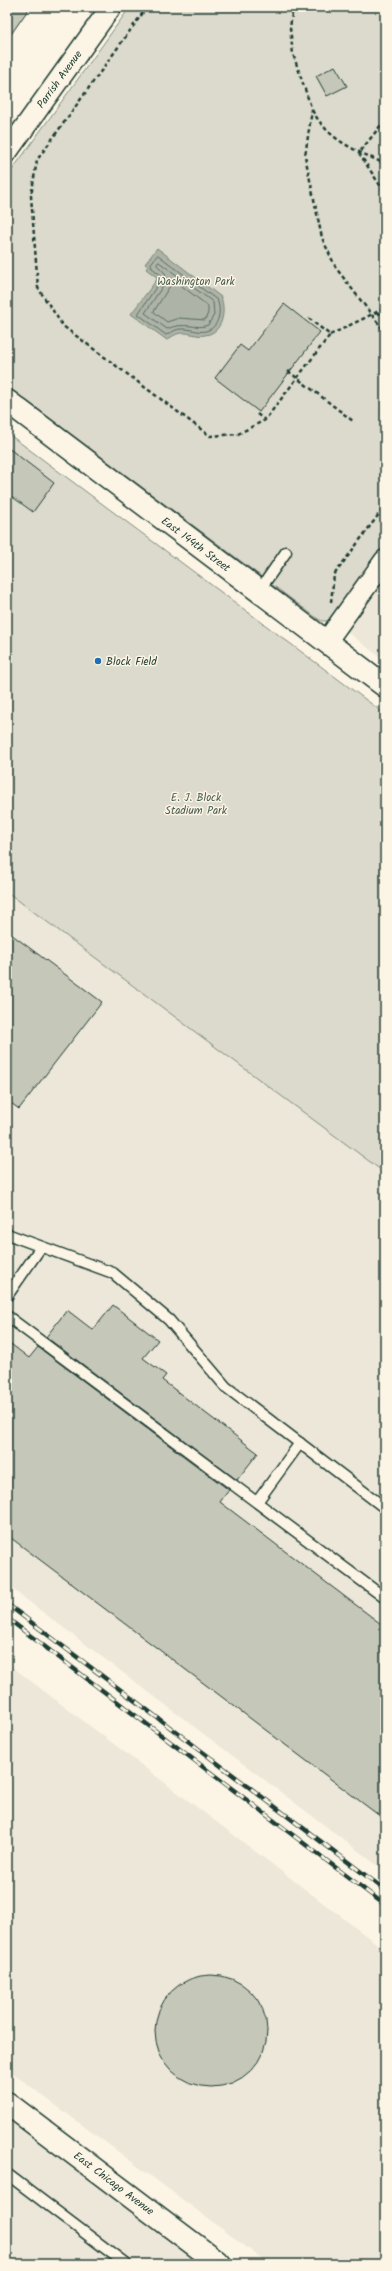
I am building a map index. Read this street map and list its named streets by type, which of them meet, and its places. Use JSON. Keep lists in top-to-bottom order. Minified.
{"streets":{"street":["Parrish Avenue","East 144th Street","East Chicago Avenue"]},"parks":["Washington Park","E. J. Block Stadium Park"],"places":["Block Field"]}
